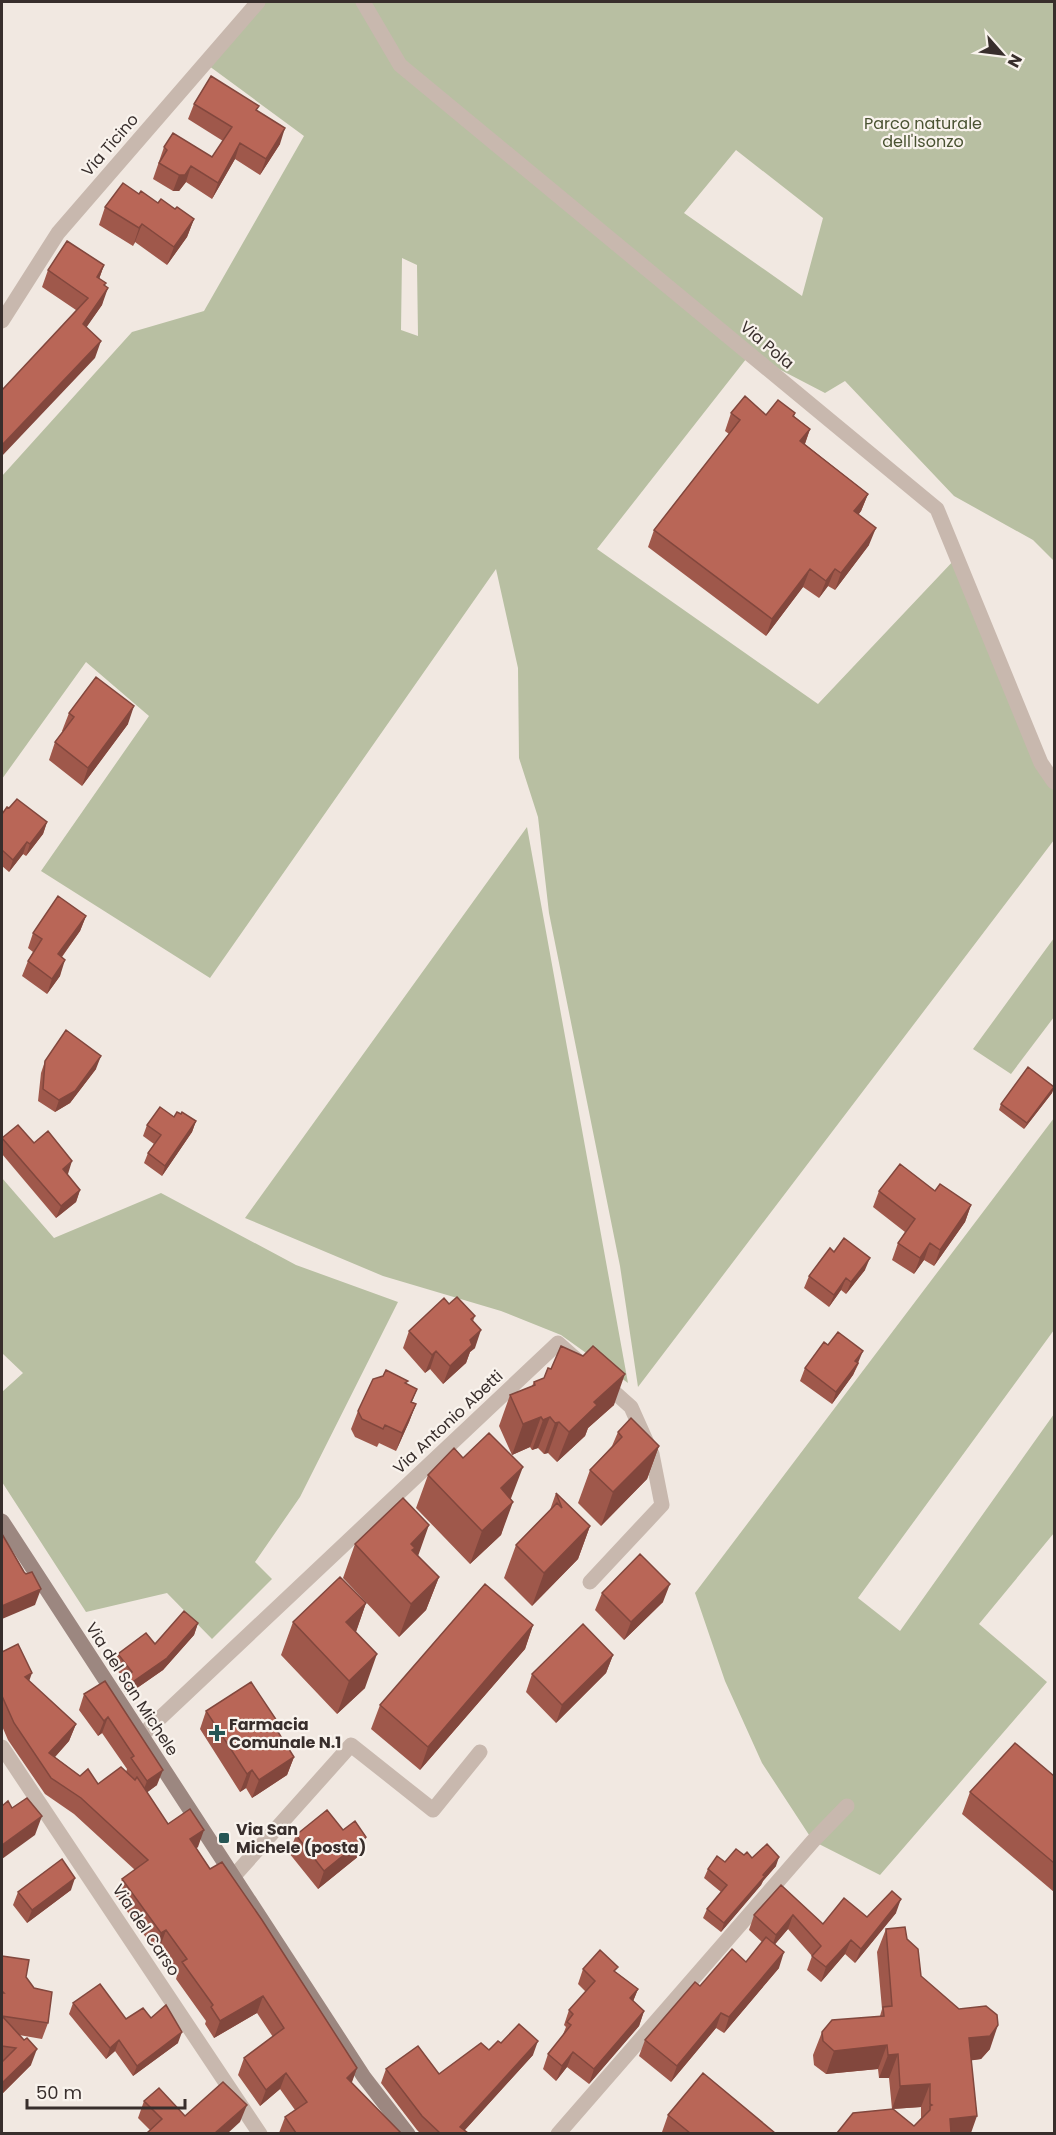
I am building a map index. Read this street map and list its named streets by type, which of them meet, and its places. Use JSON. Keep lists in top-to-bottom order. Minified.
{"streets":{"main road":["Via del San Michele"],"street":["Via Ticino","Via Pola","Via Antonio Abetti","Via del Carso"]},"crossings":[["Via Antonio Abetti","Via del San Michele"]],"parks":["Parco naturale dell'Isonzo"],"places":{"health":["Farmacia Comunale N.1"],"transit":["Via San Michele (posta)"]},"scale_bar":"50 m","north":"bottom right"}
